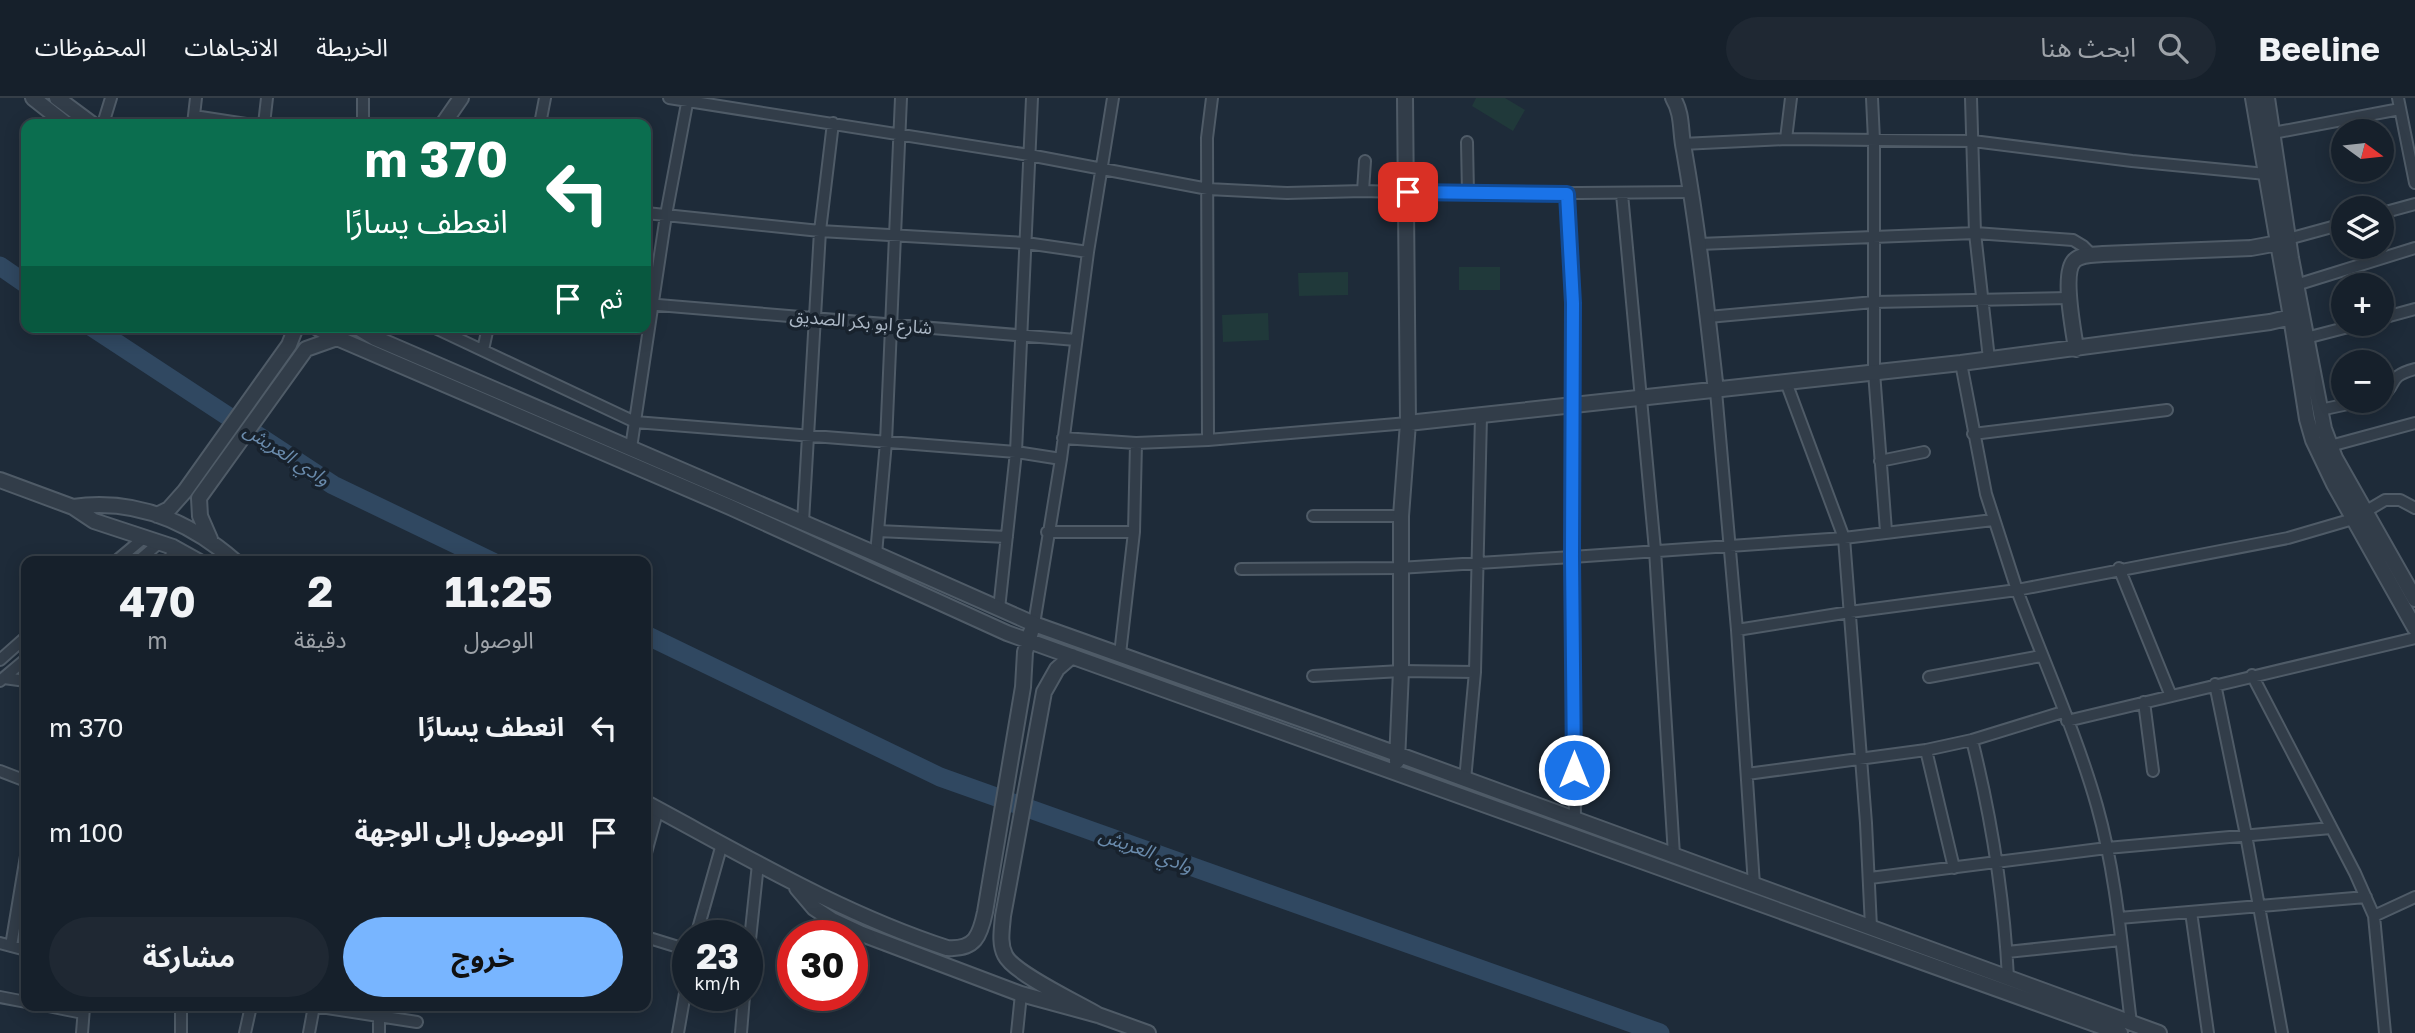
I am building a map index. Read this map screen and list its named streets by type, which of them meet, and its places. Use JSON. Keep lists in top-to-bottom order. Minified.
{"streets":{"street":["شارع ابو بكر الصديق"]},"water":["وادي العريش"],"north":"right","page":{"header":"Beeline","search":"ابحث هنا","nav":["الخريطة","الاتجاهات","المحفوظات"],"map_buttons":["+","−"],"turn":["370 m","انعطف يسارًا"],"then":"ثم","eta":["11:25","الوصول","2","دقيقة","470","m"],"list":[{"name":"انعطف يسارًا","value":"370 m"},{"name":"الوصول إلى الوجهة","value":"100 m"}],"buttons":["خروج","مشاركة"],"speed":"23 km/h","limit":"30"}}
